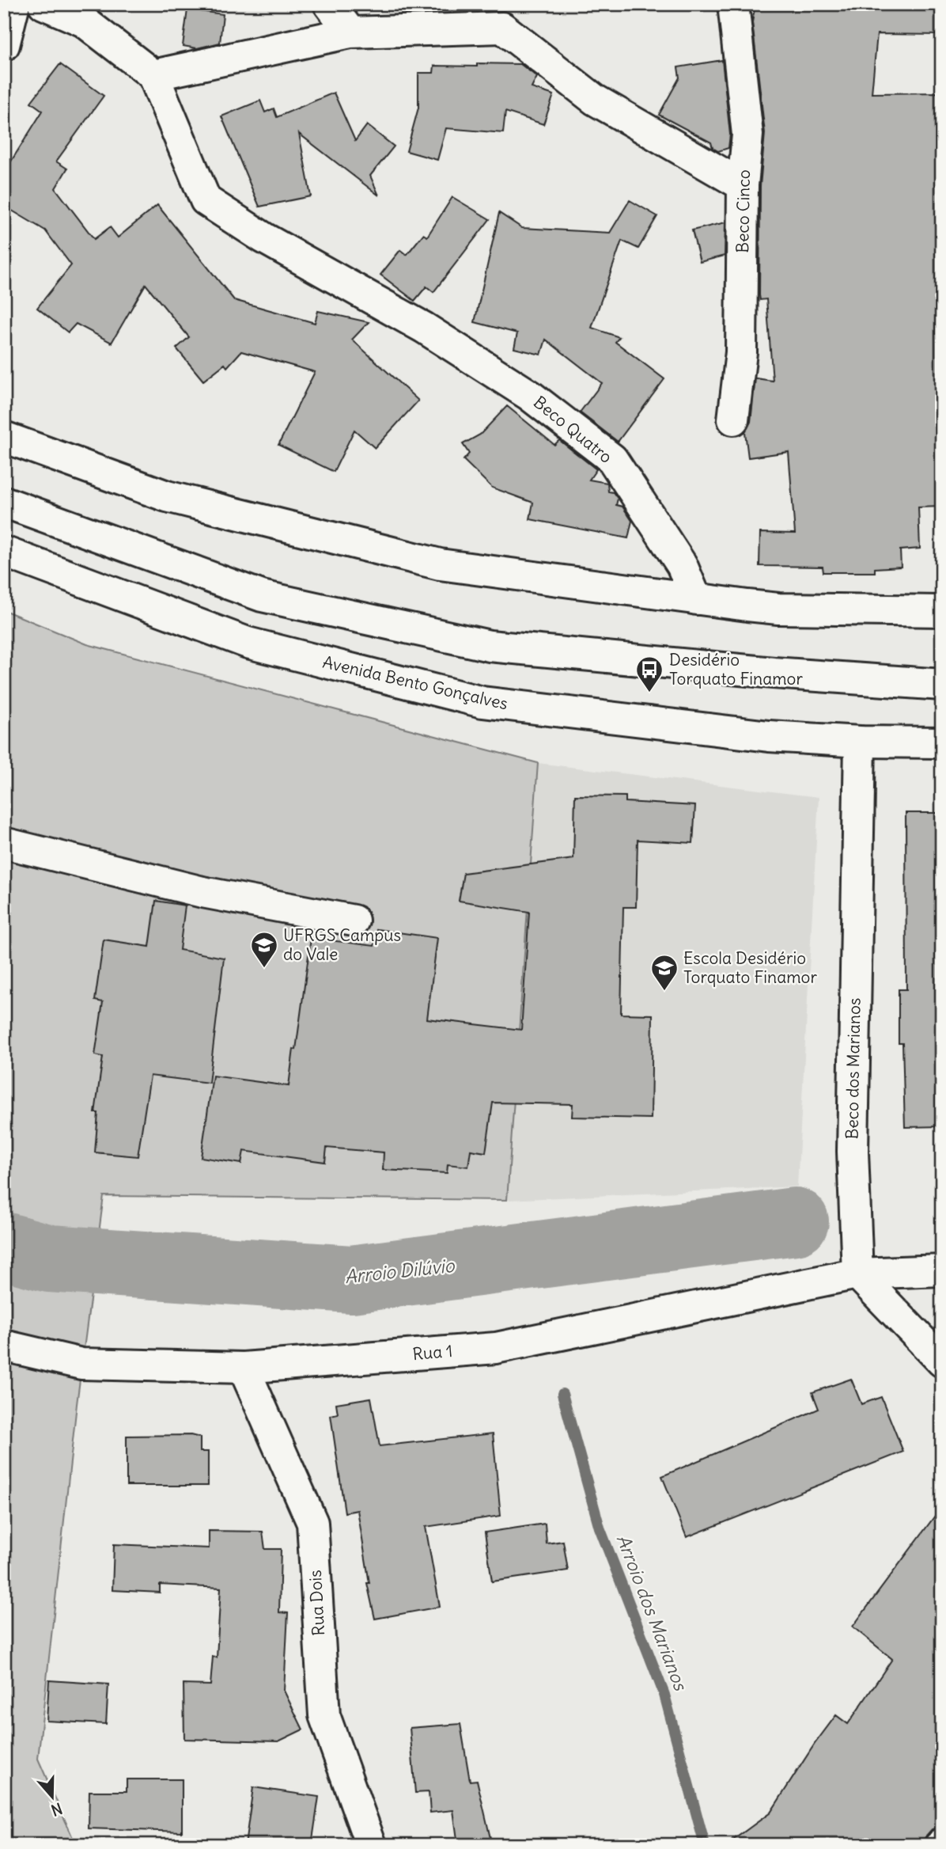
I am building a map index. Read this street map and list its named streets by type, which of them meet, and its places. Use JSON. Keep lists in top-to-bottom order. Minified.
{"streets":{"main road":["Beco Cinco","Beco Quatro","Avenida Bento Gonçalves","Beco dos Marianos","Rua 1","Rua Dois"]},"crossings":[["Avenida Bento Gonçalves","Beco dos Marianos"],["Beco dos Marianos","Rua 1"],["Rua 1","Rua Dois"]],"water":["Arroio Dilúvio","Arroio dos Marianos"],"places":{"bus stop":["Desidério Torquato Finamor"],"school or university":["UFRGS Campus do Vale","Escola Desidério Torquato Finamor"]},"north":"bottom"}
